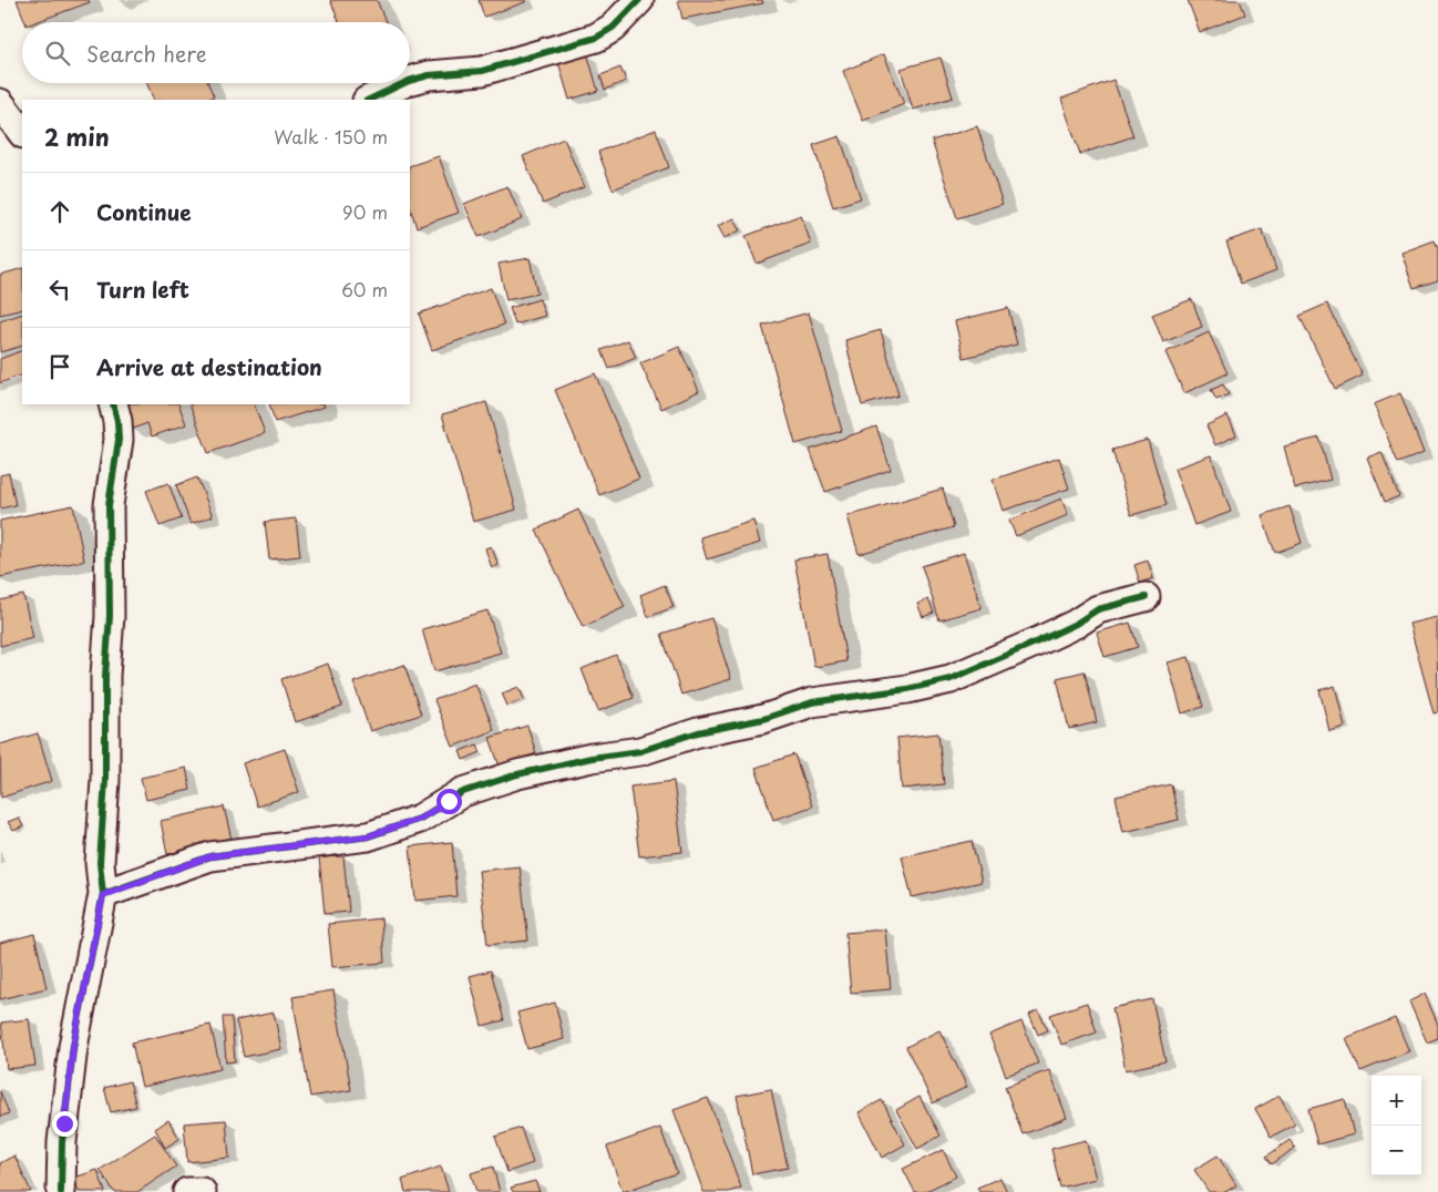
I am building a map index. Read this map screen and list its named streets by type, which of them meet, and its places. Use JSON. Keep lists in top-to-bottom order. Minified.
{"page":{"search":"Search here","heading":["2 min","Walk · 150 m"],"list":[["Continue","90 m"],["Turn left","60 m"],"Arrive at destination"],"map_buttons":["+","−"]}}
